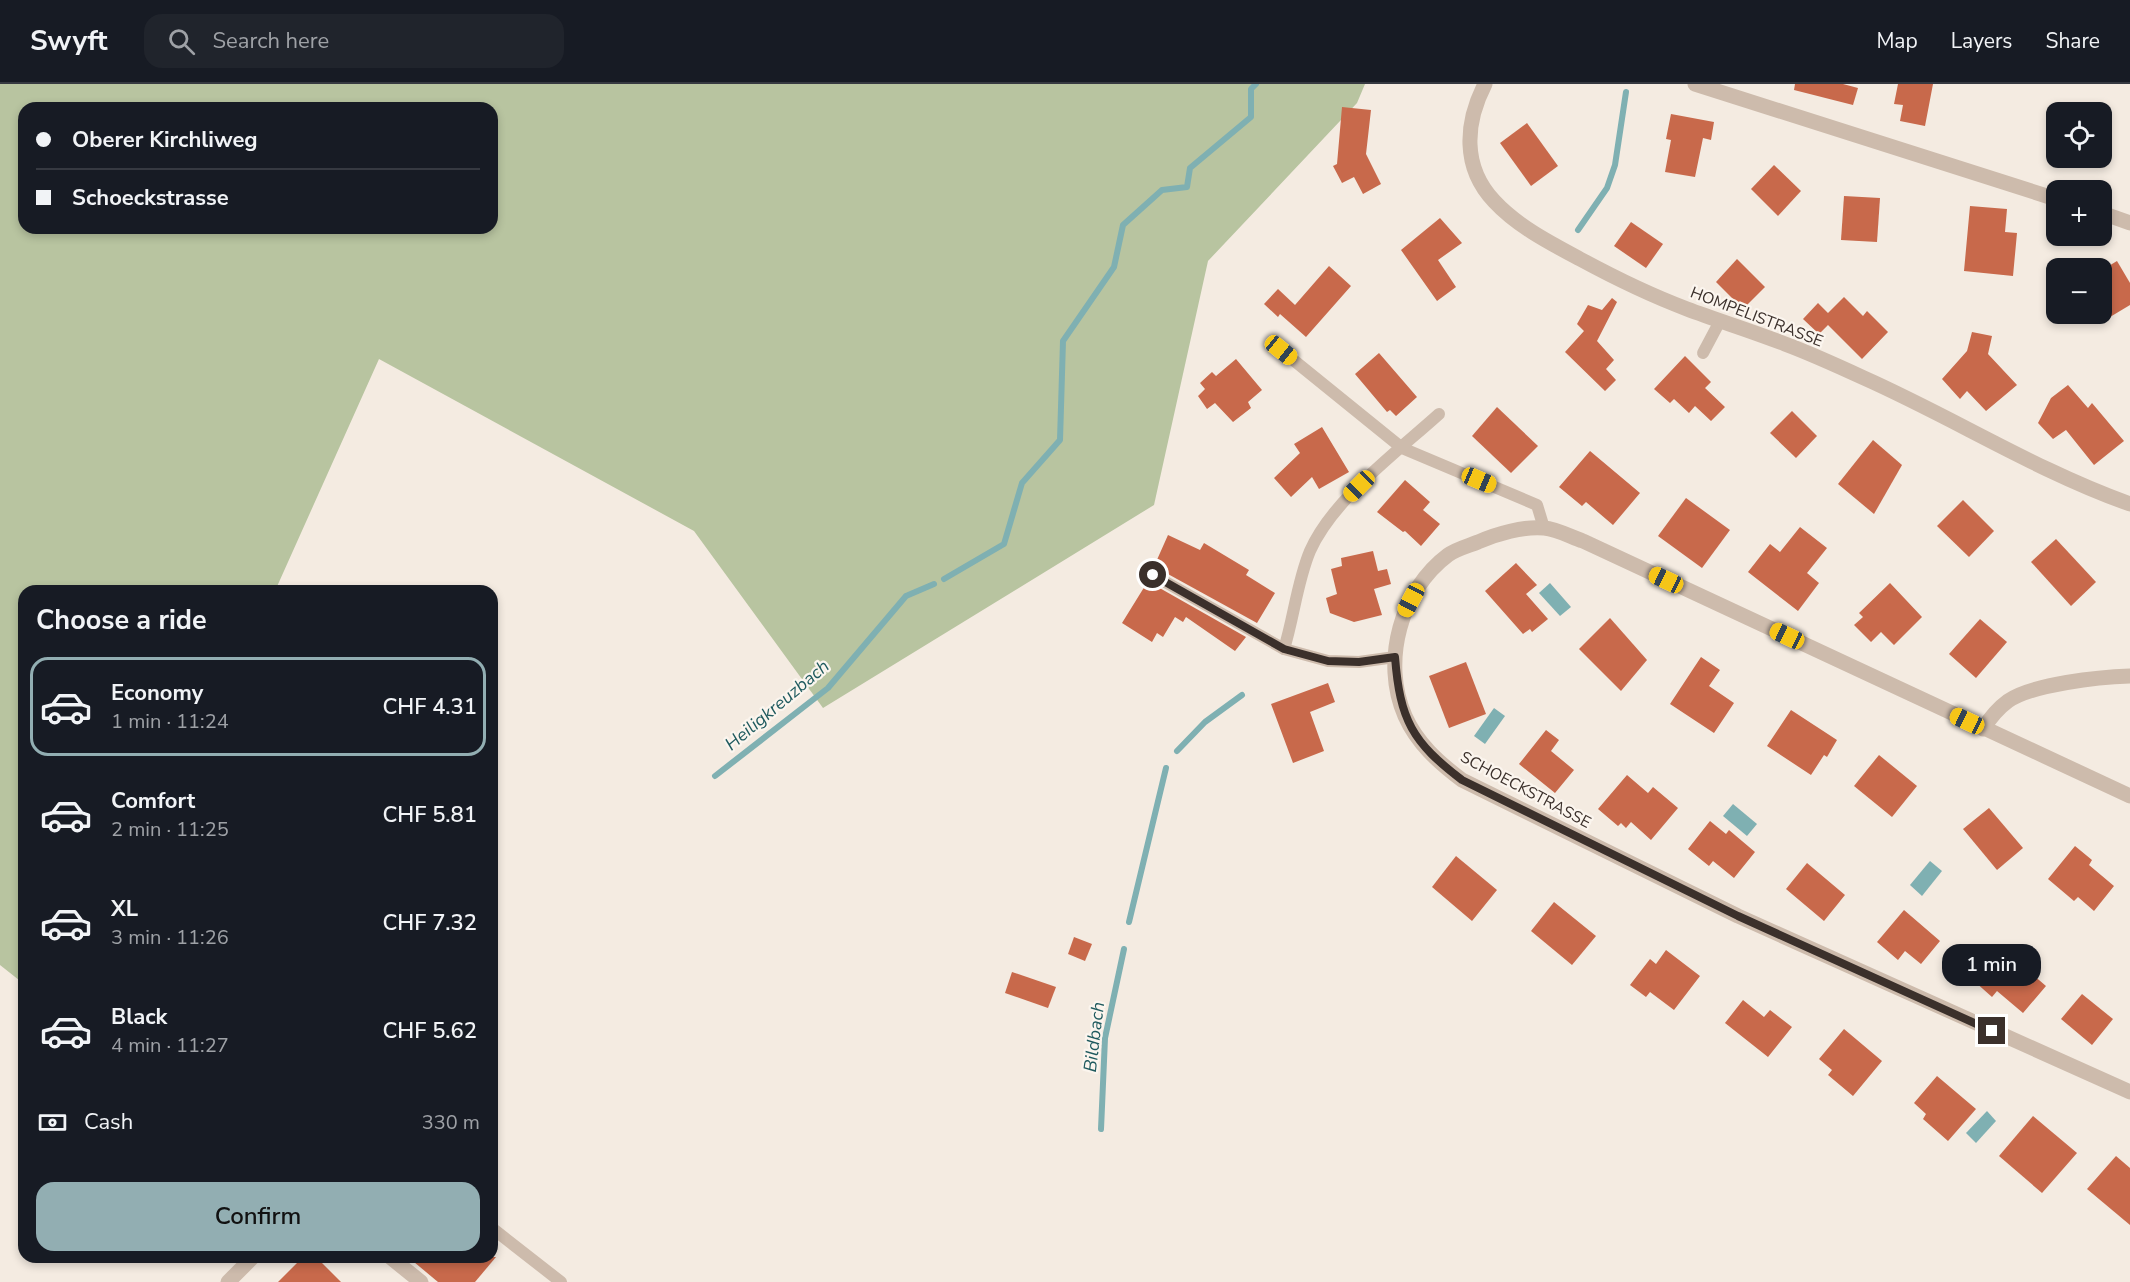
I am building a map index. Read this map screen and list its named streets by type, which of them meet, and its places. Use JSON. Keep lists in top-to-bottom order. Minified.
{"streets":{"street":["HOMPELISTRASSE","SCHOECKSTRASSE"]},"water":["Heiligkreuzbach","Bildbach"],"page":{"header":"Swyft","search":"Search here","nav":["Map","Layers","Share"],"map_buttons":["+","−"],"banner":["Oberer Kirchliweg","Schoeckstrasse"],"heading":"Choose a ride","list":[{"name":"Economy","note":"1 min · 11:24","value":"CHF 4.31"},{"name":"Comfort","note":"2 min · 11:25","value":"CHF 5.81"},{"name":"XL","note":"3 min · 11:26","value":"CHF 7.32"},{"name":"Black","note":"4 min · 11:27","value":"CHF 5.62"}],"bubble":"1 min","pay":["Cash","330 m"],"buttons":"Confirm"}}
